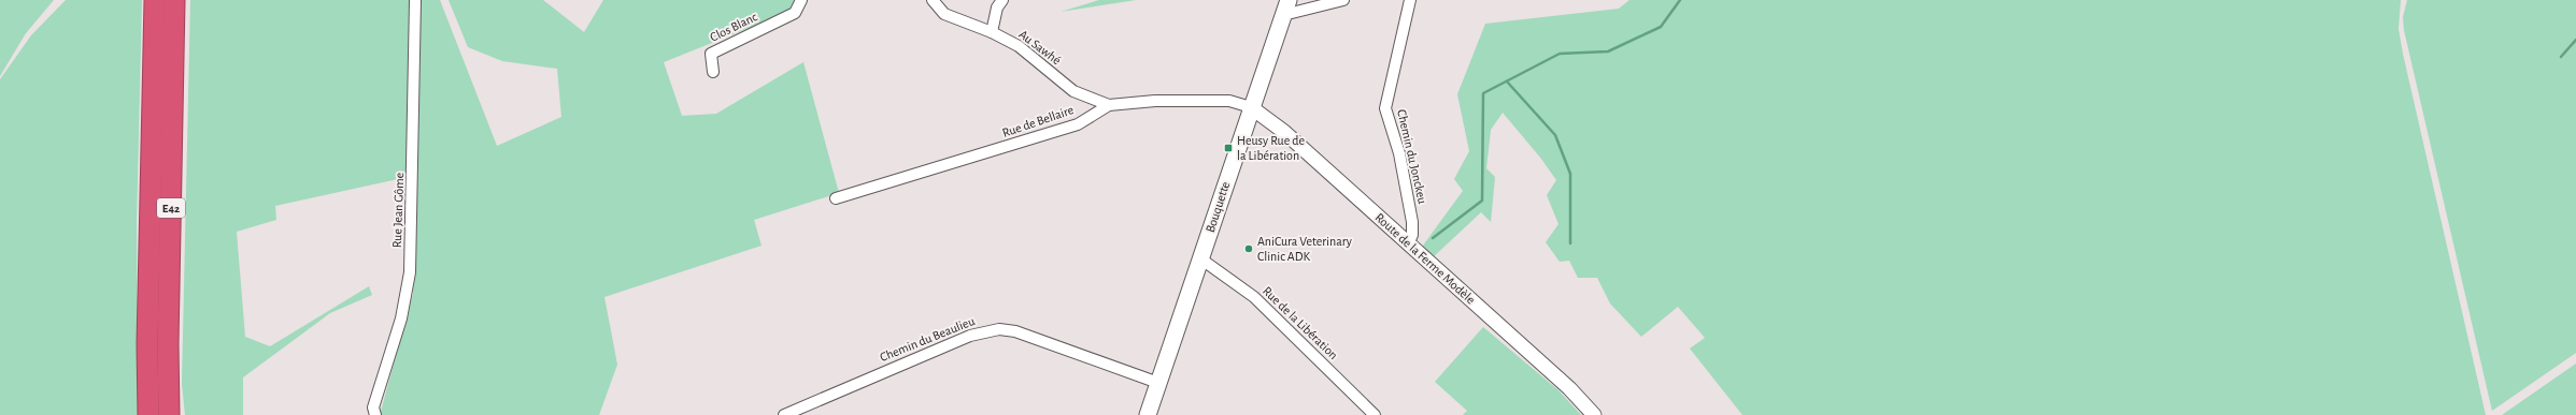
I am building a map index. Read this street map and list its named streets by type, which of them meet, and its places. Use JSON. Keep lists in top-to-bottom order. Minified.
{"streets":{"highway":["E42"],"main road":["Bouquette"],"street":["Clos Blanc","Au Sawhé","Rue de Bellaire","Chemin du Jonckeu","Rue Jean Gôme","Route de la Ferme Modèle","Rue de la Libération","Chemin du Beaulieu"]},"crossings":[["Au Sawhé","Rue de Bellaire"],["Rue de Bellaire","Bouquette"],["Rue de Bellaire","Route de la Ferme Modèle"],["Chemin du Jonckeu","Route de la Ferme Modèle"],["Bouquette","Route de la Ferme Modèle"],["Bouquette","Rue de la Libération"],["Bouquette","Chemin du Beaulieu"]],"places":{"transit":["Heusy Rue de la Libération"],"other":["AniCura Veterinary Clinic ADK"]}}
